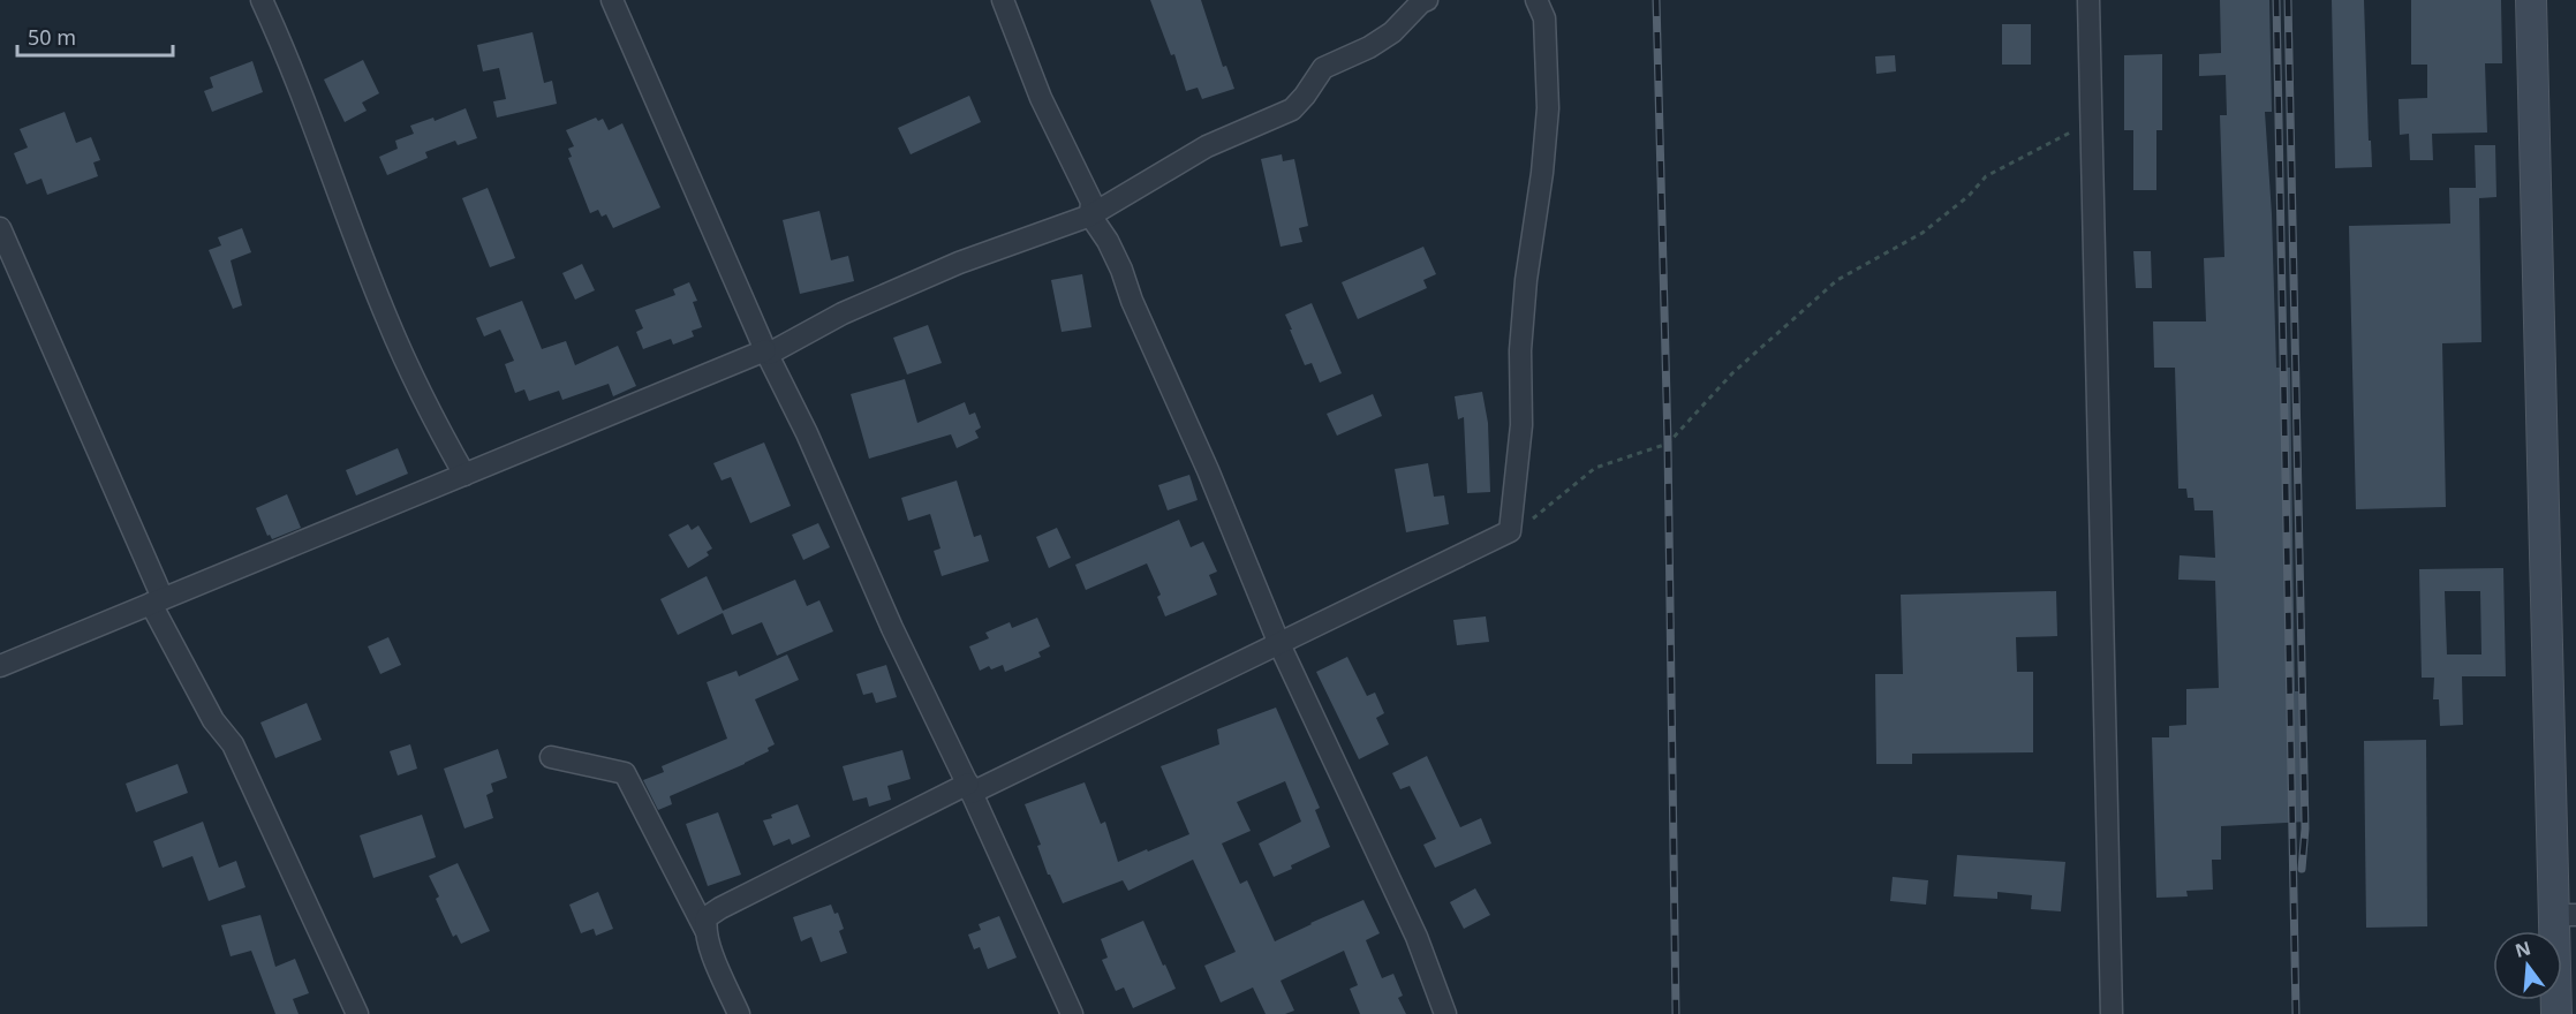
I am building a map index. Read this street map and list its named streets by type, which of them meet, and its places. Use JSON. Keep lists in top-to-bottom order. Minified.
{"scale_bar":"50 m","north":"top"}
